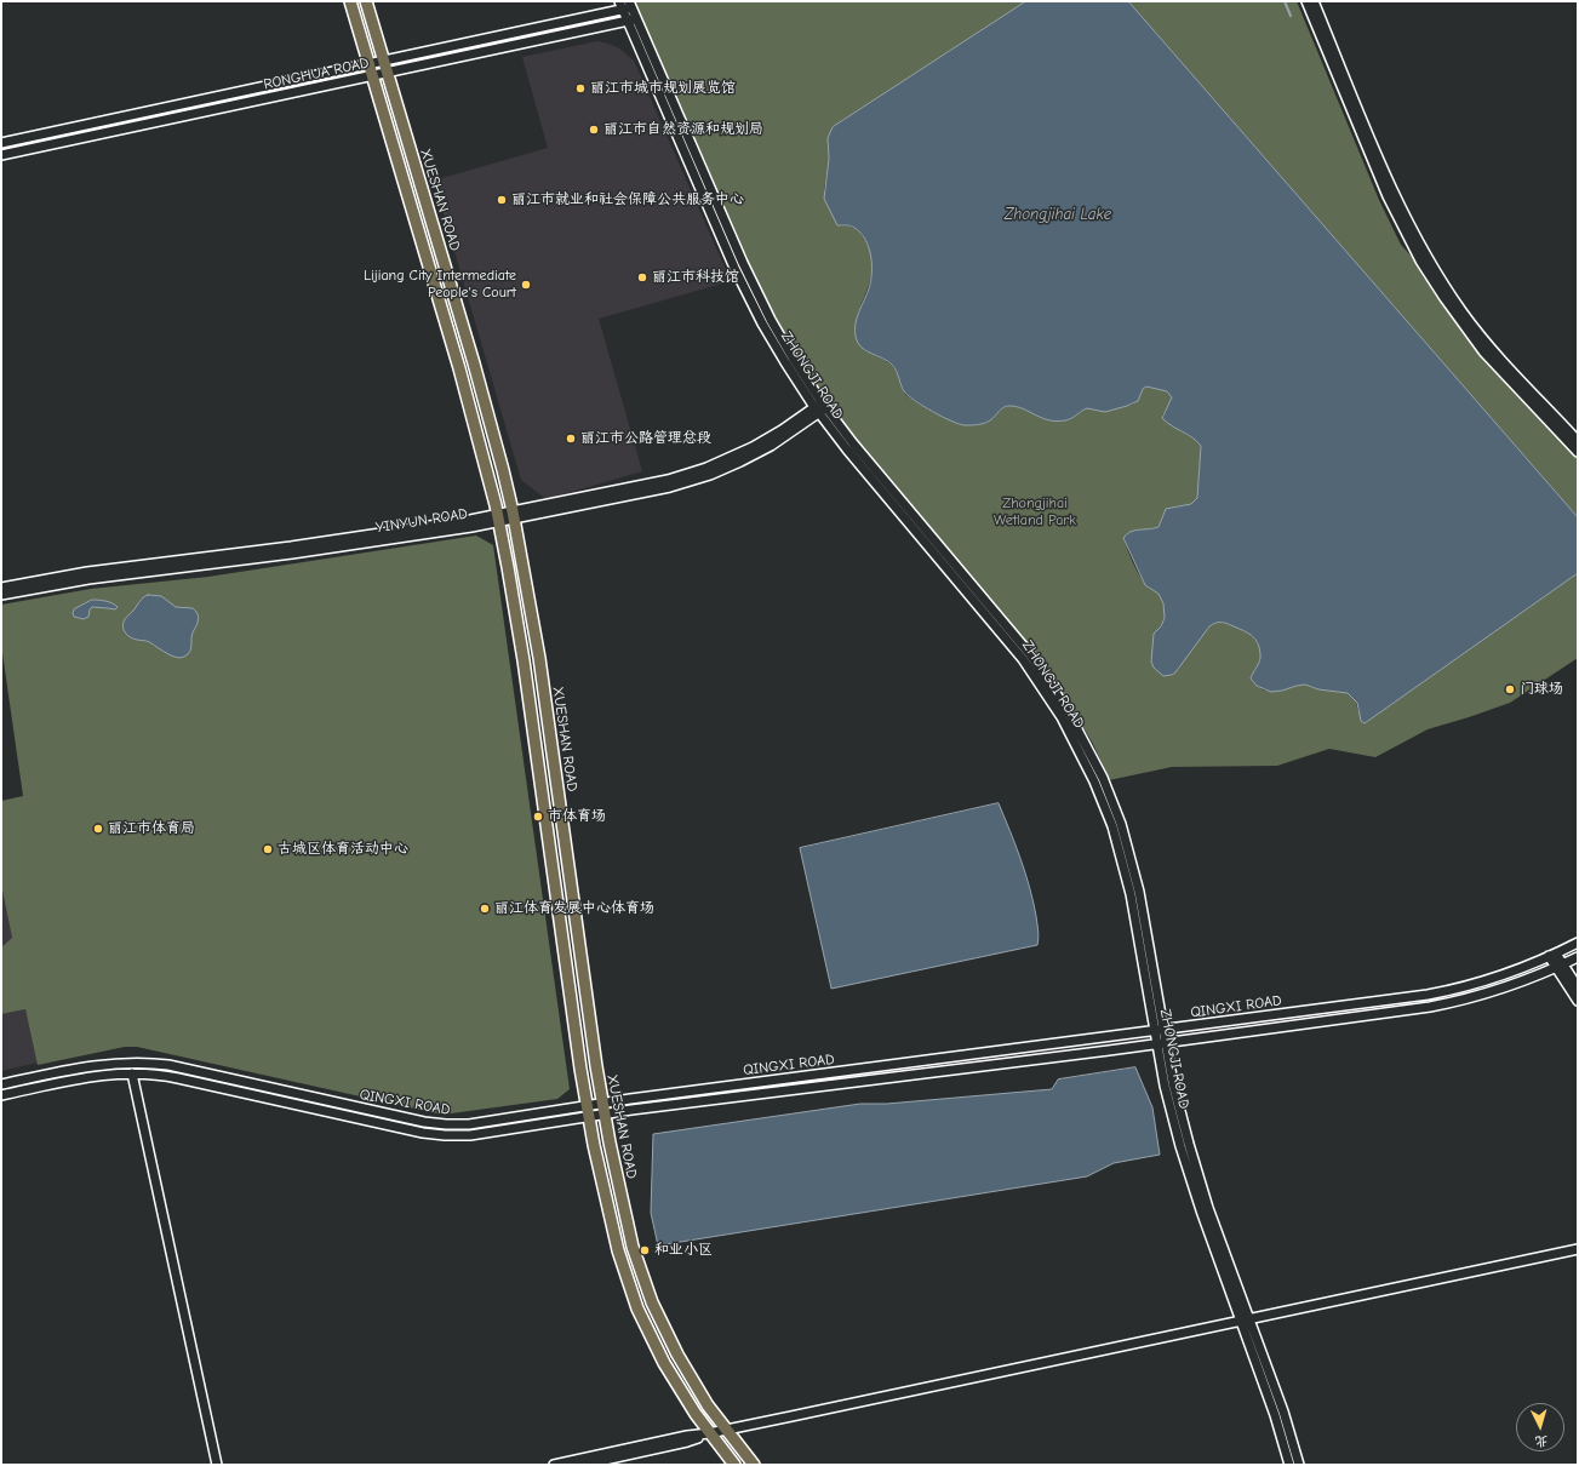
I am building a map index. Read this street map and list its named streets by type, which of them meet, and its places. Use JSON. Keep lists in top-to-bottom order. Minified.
{"streets":{"main road":["XUESHAN ROAD"],"street":["RONGHUA ROAD","ZHONGJI ROAD","YINYUN ROAD","QINGXI ROAD"]},"crossings":[["RONGHUA ROAD","XUESHAN ROAD"],["RONGHUA ROAD","ZHONGJI ROAD"],["XUESHAN ROAD","YINYUN ROAD"],["XUESHAN ROAD","QINGXI ROAD"],["ZHONGJI ROAD","YINYUN ROAD"],["ZHONGJI ROAD","QINGXI ROAD"]],"water":["Zhongjihai Lake"],"parks":["Zhongjihai Wetland Park"],"places":["丽江市城市规划展览馆","丽江市自然资源和规划局","丽江市就业和社会保障公共服务中心","丽江市科技馆","Lijiang City Intermediate People's Court","丽江市公路管理总段","门球场","市体育场","丽江市体育局","古城区体育活动中心","丽江体育发展中心体育场","和业小区"],"north":"bottom"}
